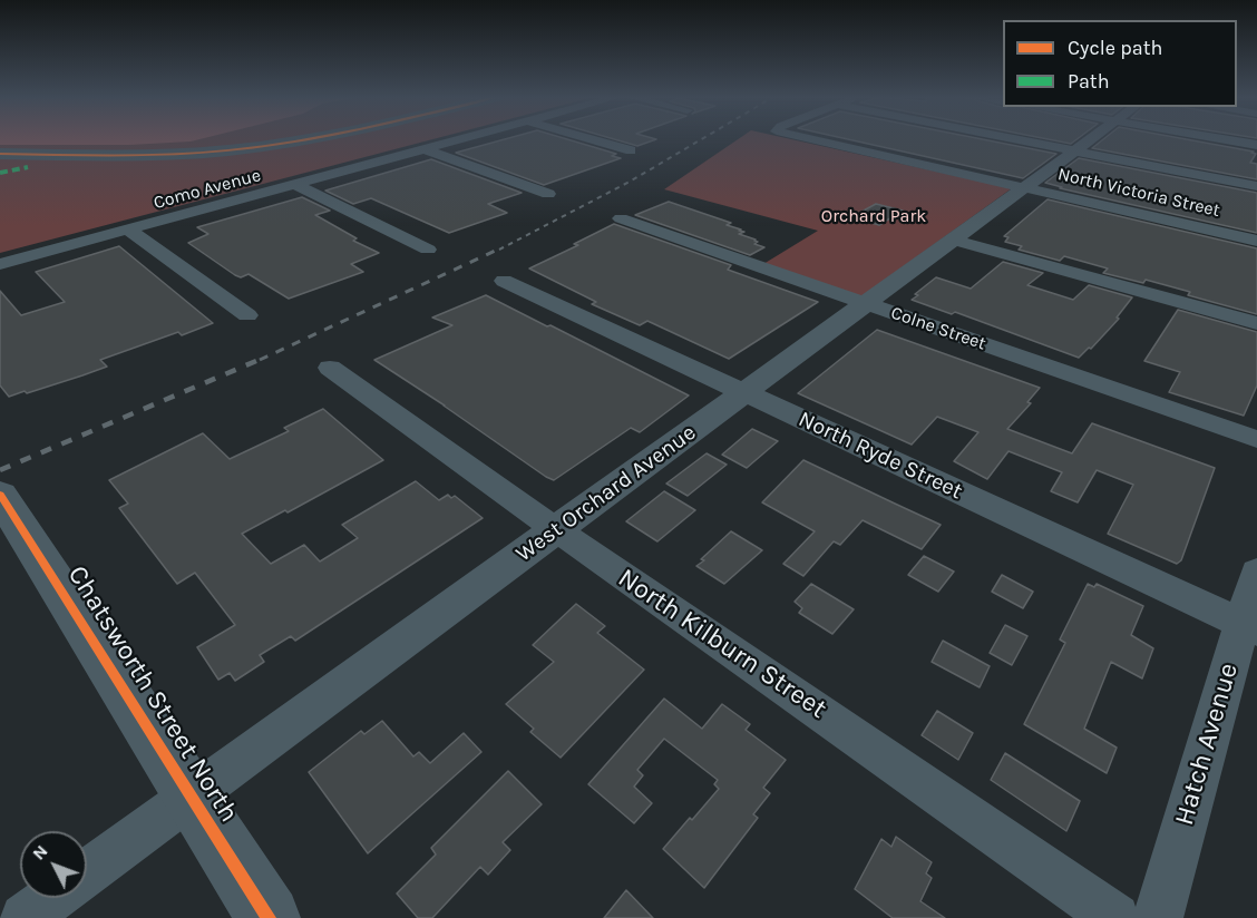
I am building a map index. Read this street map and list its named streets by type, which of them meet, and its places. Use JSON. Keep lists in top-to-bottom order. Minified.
{"streets":{"street":["Como Avenue","North Victoria Street","Colne Street","North Ryde Street","West Orchard Avenue","North Kilburn Street","Chatsworth Street North","Hatch Avenue"]},"crossings":[["North Victoria Street","West Orchard Avenue"],["Colne Street","West Orchard Avenue"],["North Ryde Street","West Orchard Avenue"],["North Ryde Street","Hatch Avenue"],["West Orchard Avenue","North Kilburn Street"],["West Orchard Avenue","Chatsworth Street North"]],"parks":["Orchard Park"],"legend":["Cycle path","Path"],"north":"top left"}
